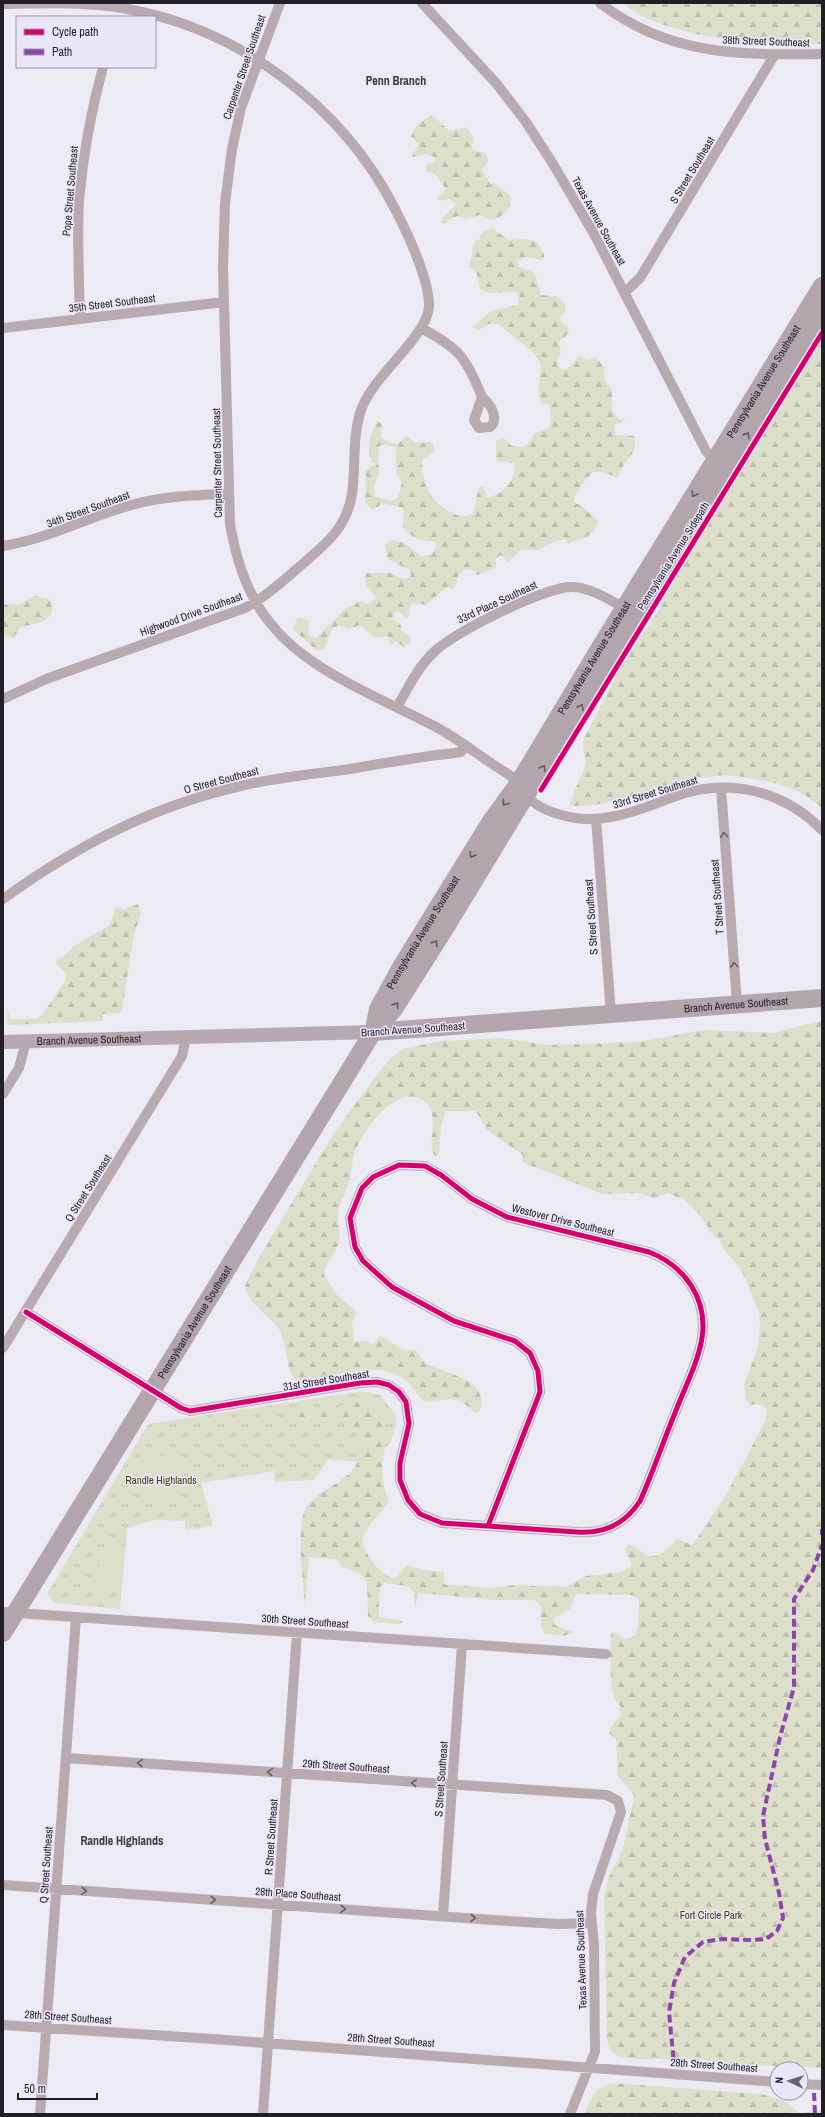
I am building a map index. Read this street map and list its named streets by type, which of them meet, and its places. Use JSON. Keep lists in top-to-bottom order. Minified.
{"streets":{"highway":["Pennsylvania Avenue Southeast","Branch Avenue Southeast"],"street":["38th Street Southeast","Carpenter Street Southeast","S Street Southeast","Pope Street Southeast","Texas Avenue Southeast","35th Street Southeast","34th Street Southeast","33rd Place Southeast","Highwood Drive Southeast","O Street Southeast","33rd Street Southeast","T Street Southeast","Q Street Southeast","Westover Drive Southeast","31st Street Southeast","30th Street Southeast","29th Street Southeast","R Street Southeast","28th Place Southeast","28th Street Southeast"],"cycle path":["Pennsylvania Avenue Sidepath"]},"crossings":[["38th Street Southeast","S Street Southeast"],["Carpenter Street Southeast","35th Street Southeast"],["Carpenter Street Southeast","Pennsylvania Avenue Southeast"],["Carpenter Street Southeast","34th Street Southeast"],["Carpenter Street Southeast","33rd Place Southeast"],["Carpenter Street Southeast","Highwood Drive Southeast"],["Carpenter Street Southeast","O Street Southeast"],["Carpenter Street Southeast","33rd Street Southeast"],["S Street Southeast","Texas Avenue Southeast"],["S Street Southeast","33rd Street Southeast"],["S Street Southeast","Branch Avenue Southeast"],["S Street Southeast","30th Street Southeast"],["S Street Southeast","29th Street Southeast"],["S Street Southeast","28th Place Southeast"],["Pope Street Southeast","35th Street Southeast"],["Texas Avenue Southeast","Pennsylvania Avenue Southeast"],["Texas Avenue Southeast","29th Street Southeast"],["Texas Avenue Southeast","28th Place Southeast"],["Texas Avenue Southeast","28th Street Southeast"],["Pennsylvania Avenue Southeast","33rd Place Southeast"],["Pennsylvania Avenue Southeast","33rd Street Southeast"],["Pennsylvania Avenue Southeast","Branch Avenue Southeast"],["Pennsylvania Avenue Southeast","31st Street Southeast"],["Pennsylvania Avenue Southeast","30th Street Southeast"],["33rd Street Southeast","T Street Southeast"],["T Street Southeast","Branch Avenue Southeast"],["Branch Avenue Southeast","Q Street Southeast"],["Q Street Southeast","31st Street Southeast"],["Q Street Southeast","30th Street Southeast"],["Q Street Southeast","29th Street Southeast"],["Q Street Southeast","28th Place Southeast"],["Q Street Southeast","28th Street Southeast"],["Westover Drive Southeast","31st Street Southeast"],["30th Street Southeast","R Street Southeast"],["29th Street Southeast","R Street Southeast"],["R Street Southeast","28th Place Southeast"],["R Street Southeast","28th Street Southeast"]],"one_way":["T Street Southeast","29th Street Southeast","28th Place Southeast"],"districts":["Penn Branch","Randle Highlands"],"parks":["Randle Highlands","Fort Circle Park"],"legend":["Cycle path","Path"],"scale_bar":"50 m","north":"left"}
